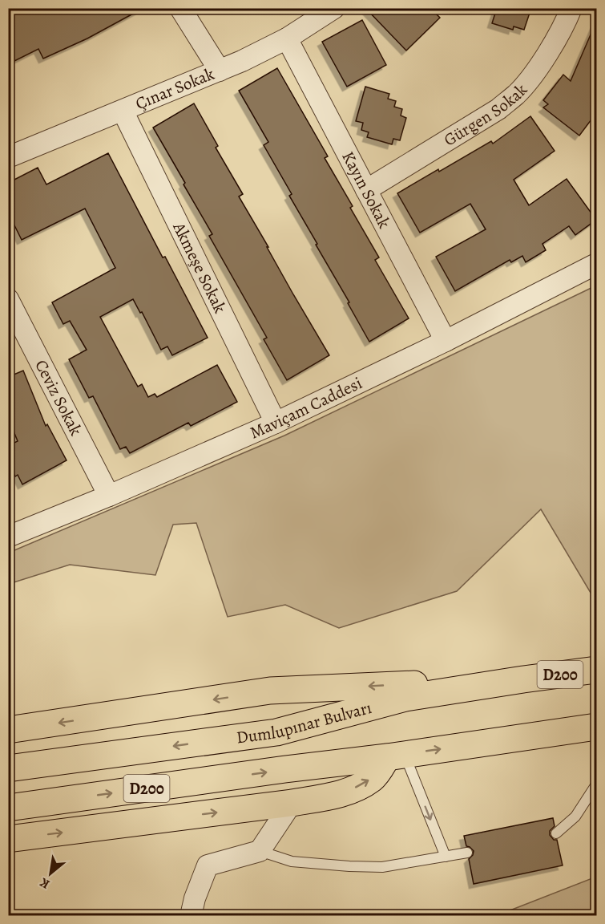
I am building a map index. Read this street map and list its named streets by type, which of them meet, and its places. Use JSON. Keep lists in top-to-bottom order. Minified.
{"streets":{"highway":["D200","Dumlupınar Bulvarı"],"street":["Çınar Sokak","Gürgen Sokak","Kayın Sokak","Akmeşe Sokak","Ceviz Sokak","Maviçam Caddesi"]},"crossings":[["Çınar Sokak","Kayın Sokak"],["Çınar Sokak","Akmeşe Sokak"],["Gürgen Sokak","Kayın Sokak"],["Kayın Sokak","Maviçam Caddesi"],["Akmeşe Sokak","Maviçam Caddesi"],["Ceviz Sokak","Maviçam Caddesi"]],"north":"bottom left"}
